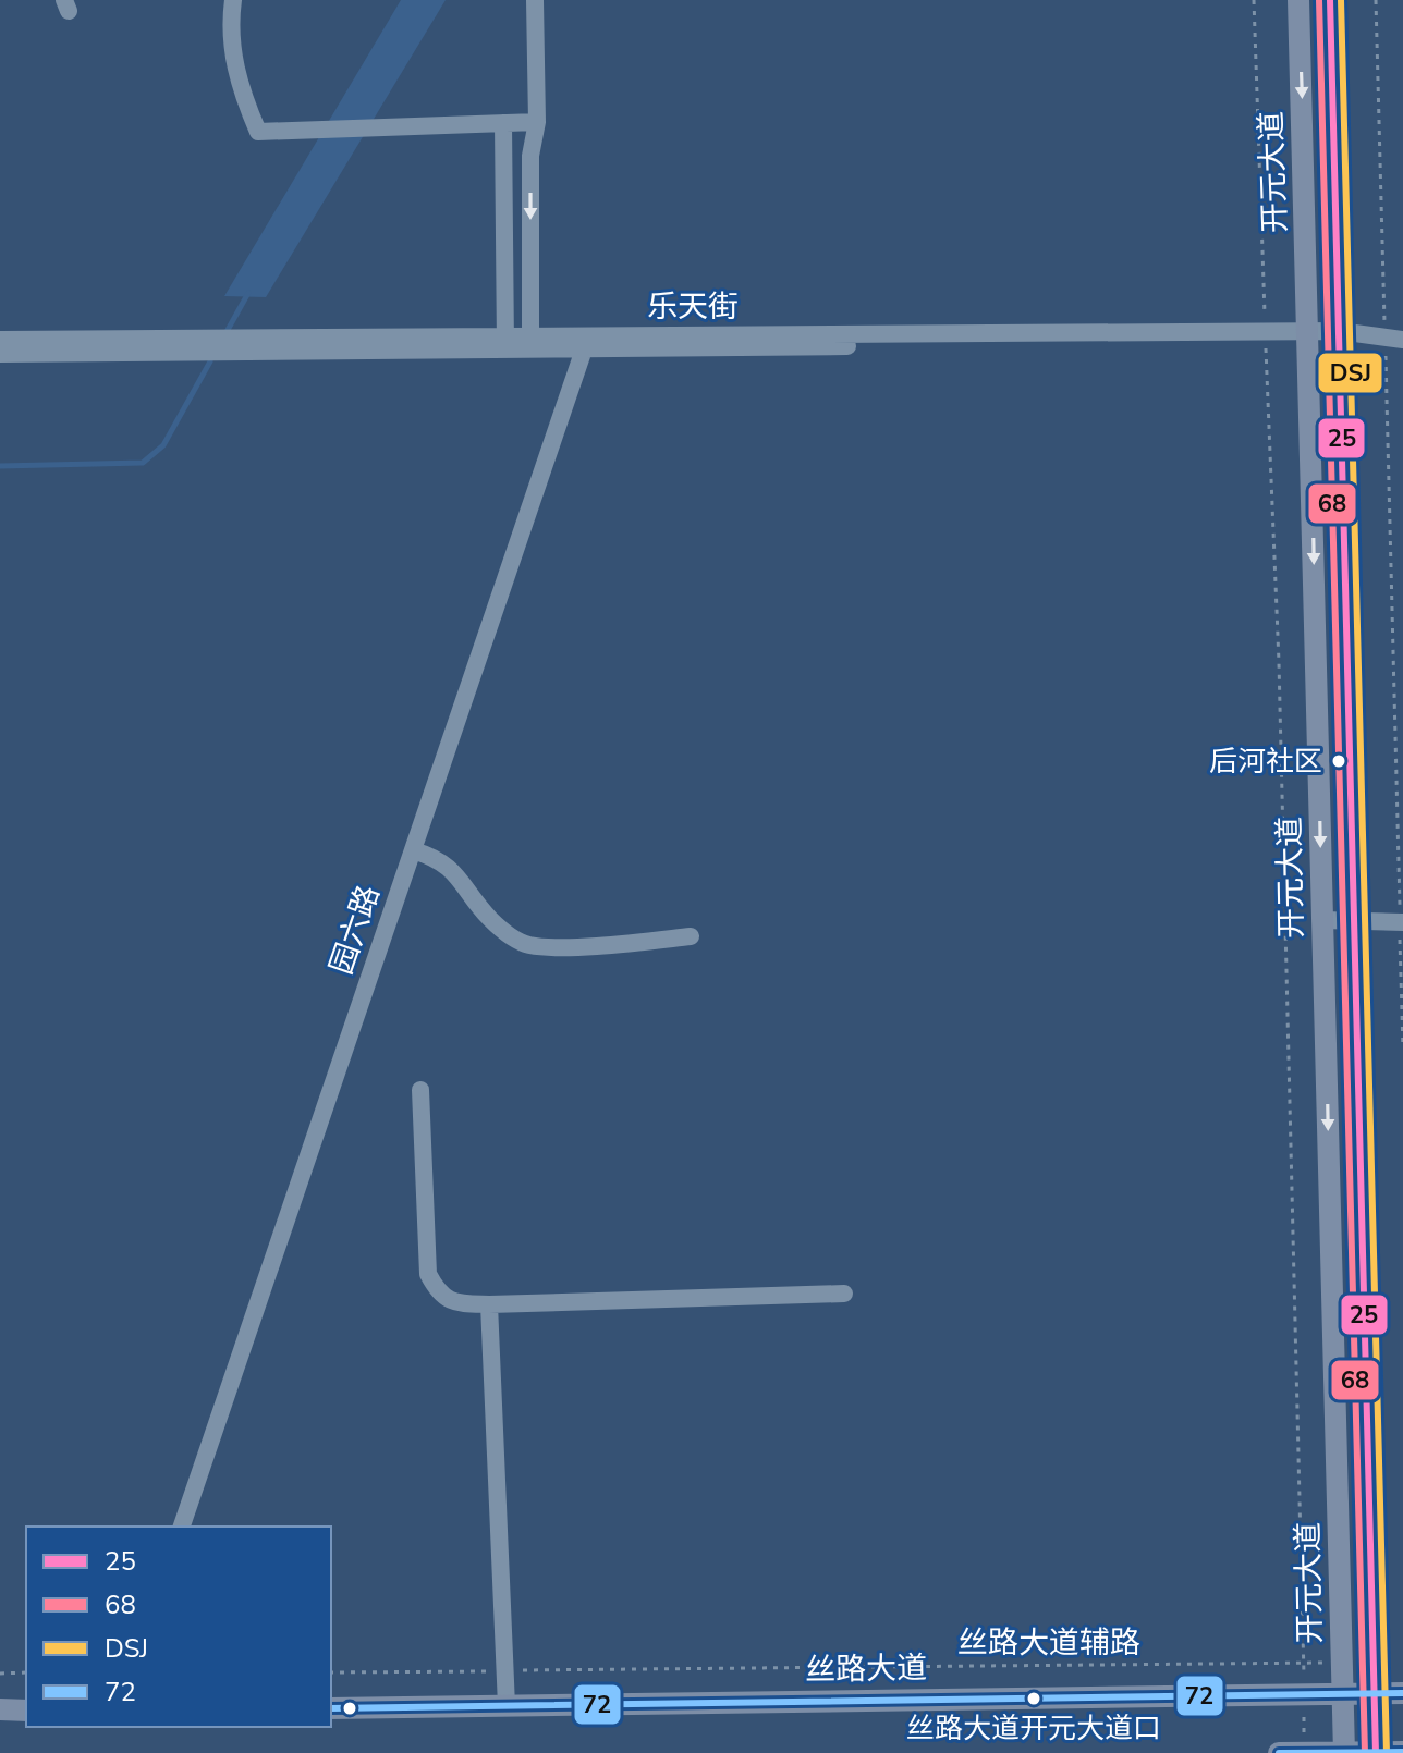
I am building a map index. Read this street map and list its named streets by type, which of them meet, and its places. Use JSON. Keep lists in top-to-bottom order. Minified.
{"streets":{"main road":["开元大道","丝路大道"],"street":["乐天街","园六路"],"path":["丝路大道辅路"]},"crossings":[["开元大道","乐天街"],["开元大道","丝路大道辅路"],["开元大道","丝路大道"],["乐天街","园六路"]],"places":["后河社区","丝路大道开元大道口"],"lines":["transit line 25","transit line 68","transit line DSJ","transit line 72"],"legend":["25","68","DSJ","72"]}
